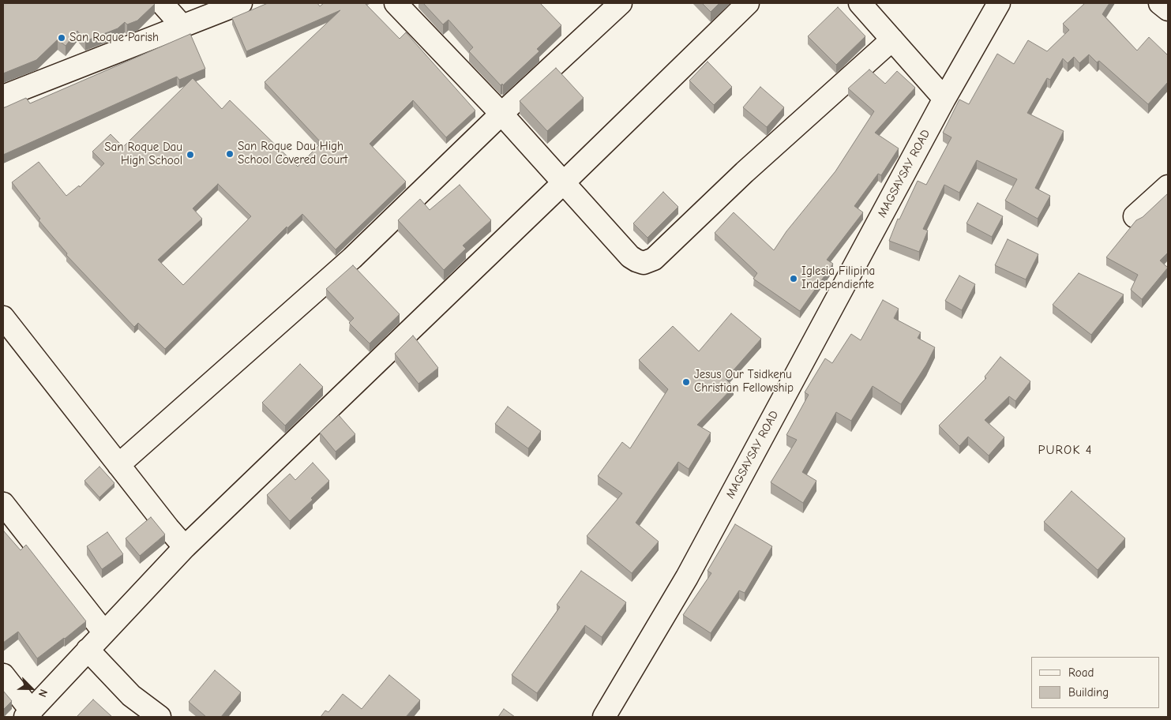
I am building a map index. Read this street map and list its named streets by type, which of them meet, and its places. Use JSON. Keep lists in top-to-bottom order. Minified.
{"streets":{"street":["MAGSAYSAY ROAD"]},"districts":["PUROK 4"],"places":["San Roque Parish","San Roque Dau High School Covered Court","San Roque Dau High School","Iglesia Filipina Independiente","Jesus Our Tsidkenu Christian Fellowship"],"legend":["Road","Building"],"north":"bottom right"}
